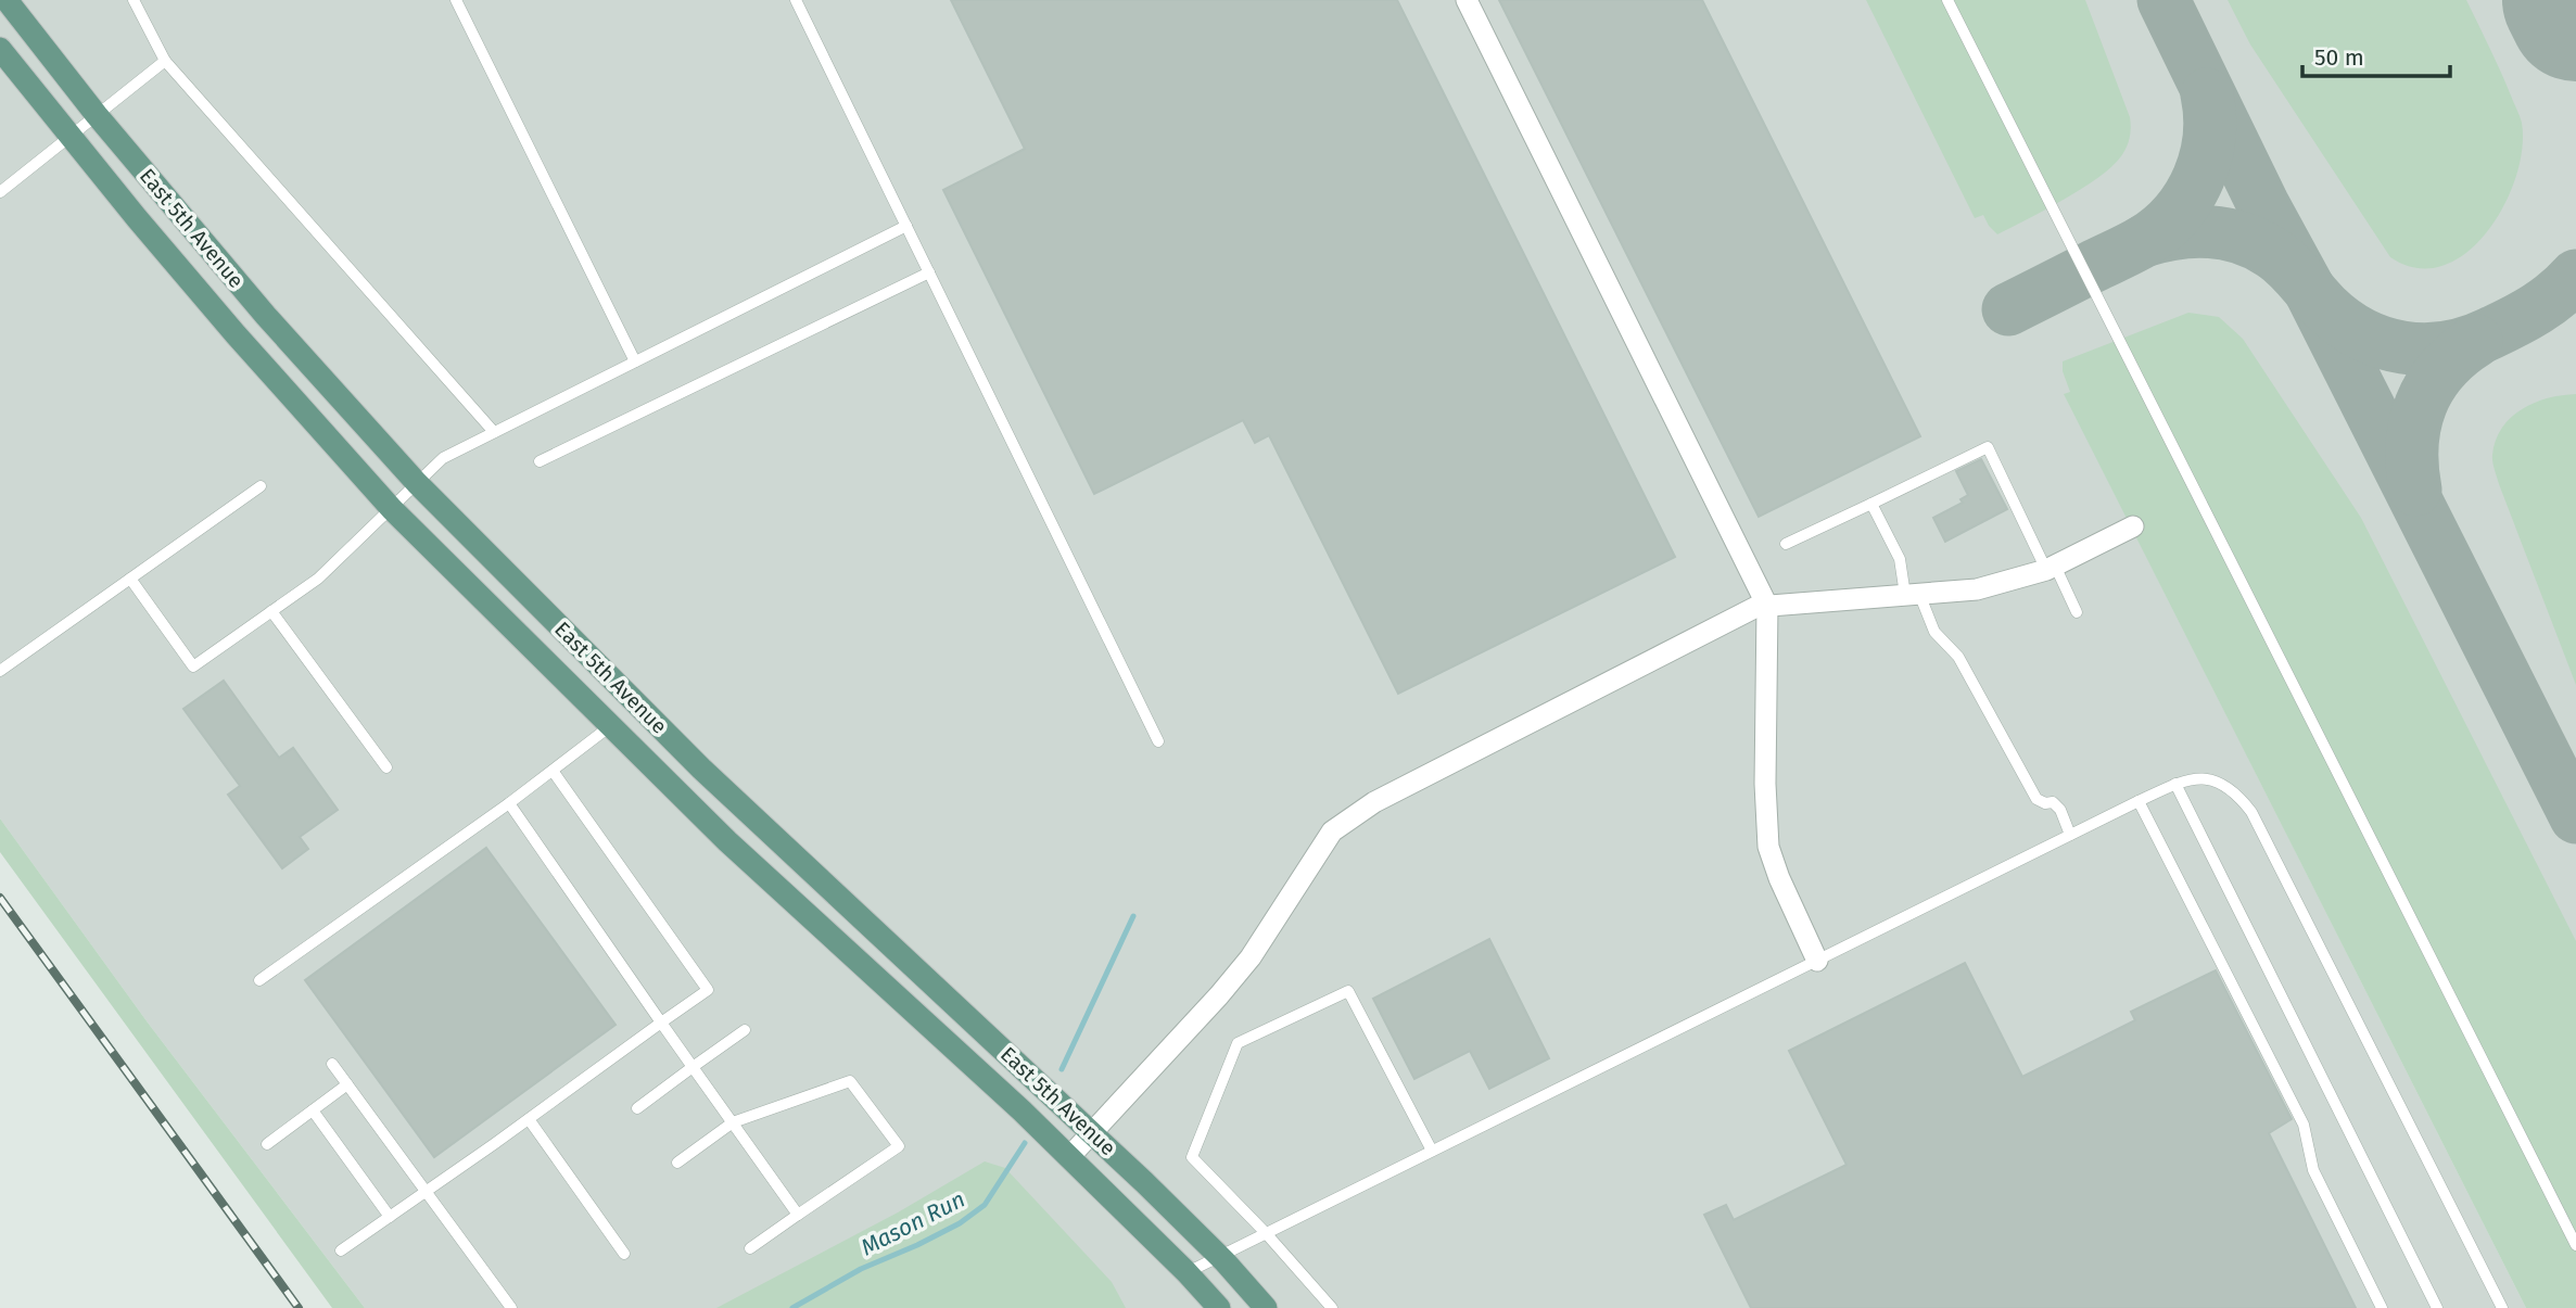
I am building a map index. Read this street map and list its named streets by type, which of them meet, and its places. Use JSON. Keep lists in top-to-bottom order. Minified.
{"streets":{"main road":["East 5th Avenue"]},"water":["Mason Run"],"scale_bar":"50 m"}
